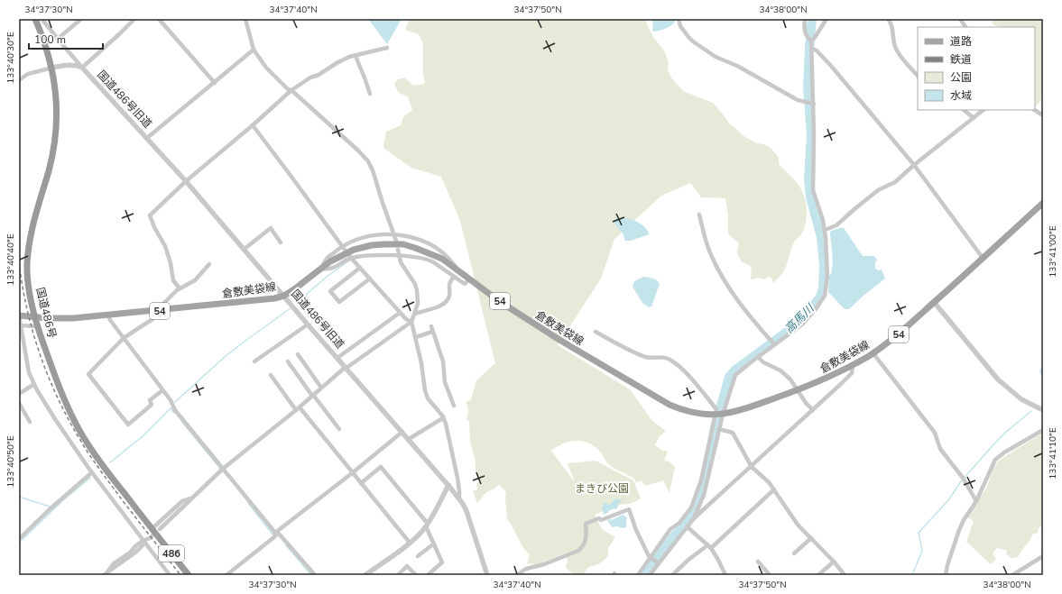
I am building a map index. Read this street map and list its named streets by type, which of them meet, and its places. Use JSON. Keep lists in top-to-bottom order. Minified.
{"streets":{"highway":["国道486号","486"],"main road":["倉敷美袋線","54"],"street":["国道486号旧道"]},"crossings":[["国道486号旧道","倉敷美袋線"],["国道486号旧道","国道486号"],["倉敷美袋線","国道486号"]],"water":["高馬川"],"parks":["まきび公園"],"legend":["道路","鉄道","公園","水域"],"scale_bar":"100 m","coordinates":["34°37'30\"N","34°37'40\"N","34°37'50\"N","34°38'00\"N","133°40'30\"E","133°41'00\"E","133°40'40\"E","133°41'10\"E","133°40'50\"E"]}
